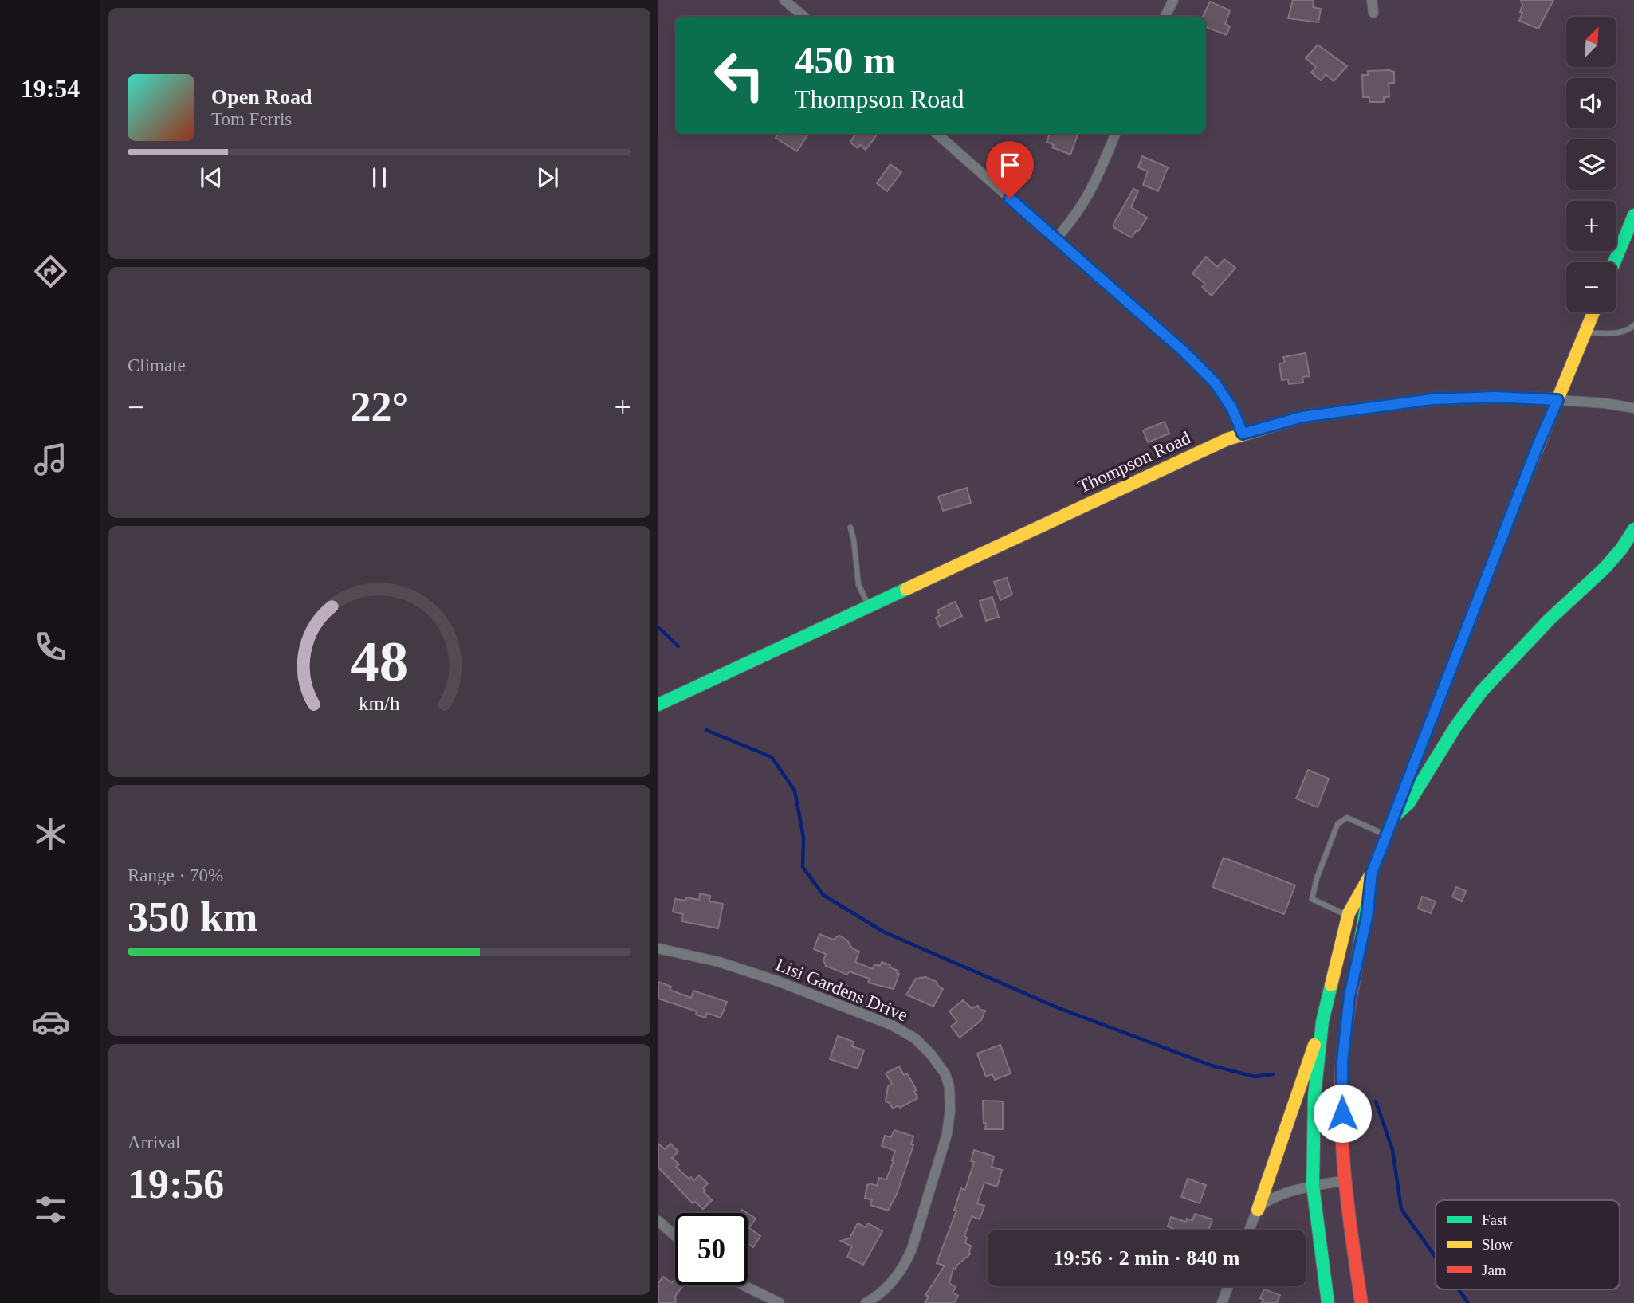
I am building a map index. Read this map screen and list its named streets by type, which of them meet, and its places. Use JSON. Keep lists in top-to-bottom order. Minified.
{"streets":{"main road":["Thompson Road"],"street":["Lisi Gardens Drive"]},"legend":["Fast","Slow","Jam"],"north":"top right","page":{"tabs":"19:54","map_buttons":["+","−"],"turn":["450 m","Thompson Road"],"song":["Open Road","Tom Ferris"],"tile":["Climate",["Range · 70%","350 km"],["Arrival","19:56"]],"heat":["−","22°","+"],"limit":"50","trip":"19:56 · 2 min · 840 m","gauge":["48","km/h"]}}
